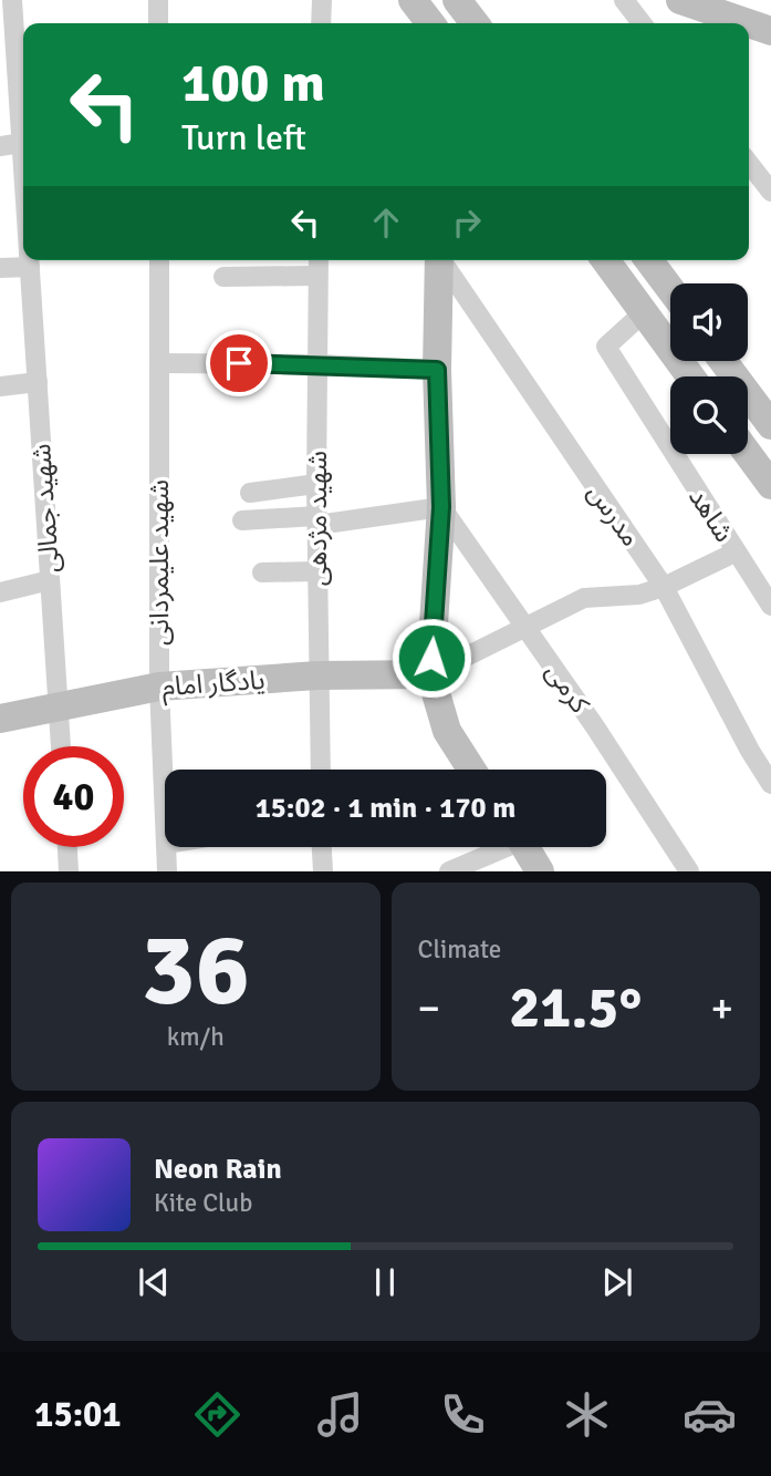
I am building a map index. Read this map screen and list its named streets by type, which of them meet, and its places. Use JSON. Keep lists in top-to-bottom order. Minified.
{"streets":{"street":["شهید جمالی","مدرس","شاهد","شهید مژدهی","شهید علیمردانی","یادگار امام","کرمی"]},"crossings":[["شهید جمالی","یادگار امام"],["شهید مژدهی","یادگار امام"],["شهید علیمردانی","یادگار امام"]],"page":{"turn":["100 m","Turn left"],"limit":"40","trip":"15:02 · 1 min · 170 m","tile":[["36","km/h"],"Climate"],"heat":["−","21.5°","+"],"song":["Neon Rain","Kite Club"],"tabs":"15:01"}}
